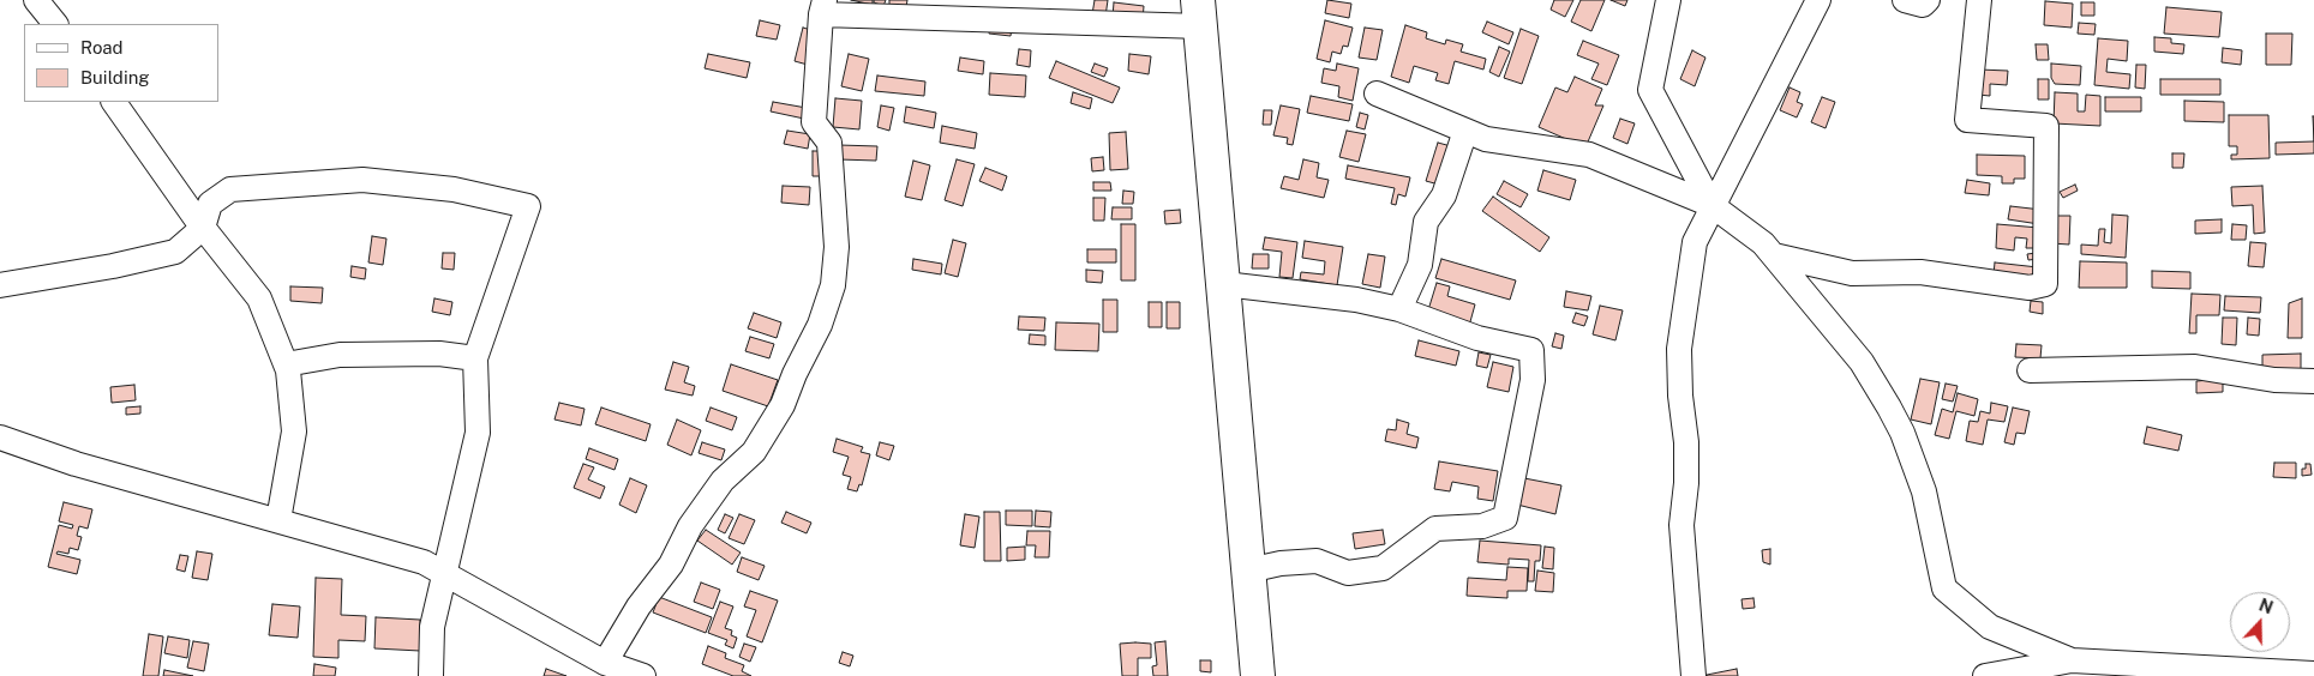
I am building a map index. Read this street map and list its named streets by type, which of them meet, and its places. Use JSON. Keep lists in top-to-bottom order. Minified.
{"legend":["Road","Building"],"north":"top"}
